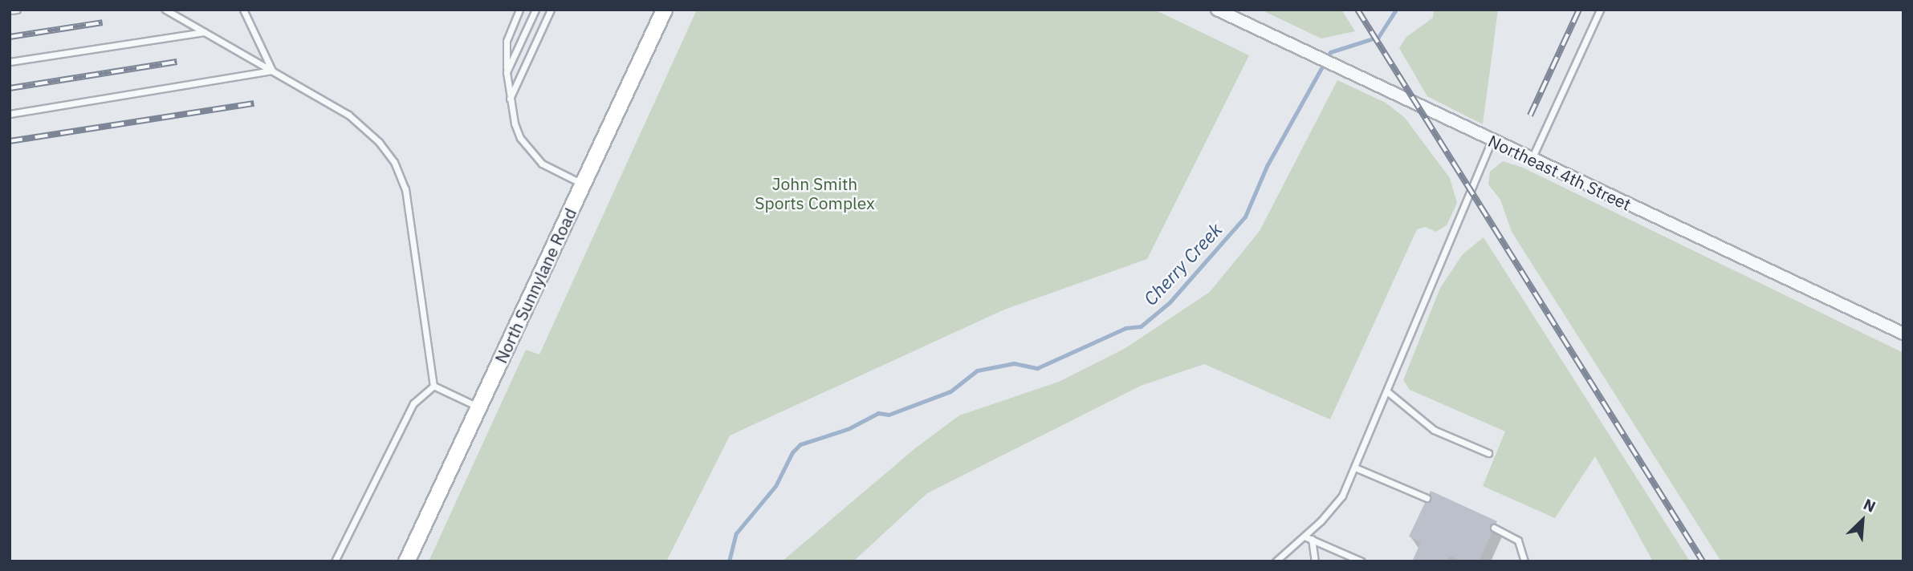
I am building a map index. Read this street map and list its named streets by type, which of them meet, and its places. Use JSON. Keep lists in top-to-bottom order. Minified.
{"streets":{"street":["Northeast 4th Street","North Sunnylane Road"]},"water":["Cherry Creek"],"parks":["John Smith Sports Complex"],"north":"top right"}
